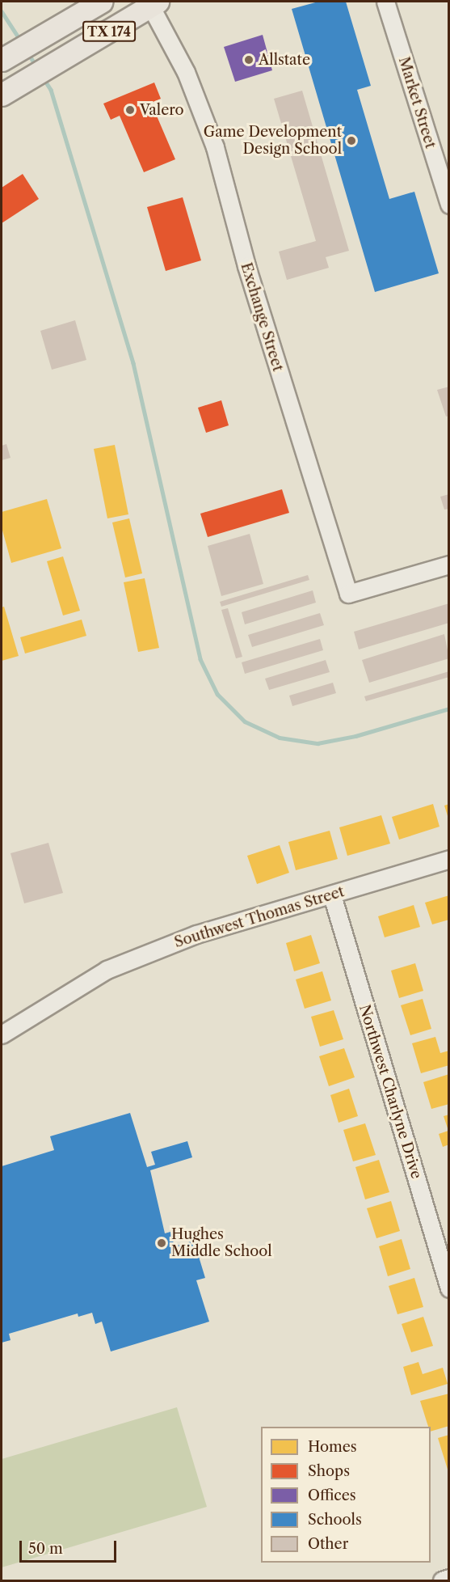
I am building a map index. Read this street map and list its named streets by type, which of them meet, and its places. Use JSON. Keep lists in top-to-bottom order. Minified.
{"streets":{"main road":["TX 174"],"street":["Market Street","Exchange Street","Southwest Thomas Street","Northwest Charlyne Drive"]},"crossings":[["TX 174","Exchange Street"],["Southwest Thomas Street","Northwest Charlyne Drive"]],"places":["Allstate","Valero","Game Development Design School","Hughes Middle School"],"legend":["Homes","Shops","Offices","Schools","Other"],"scale_bar":"50 m"}
